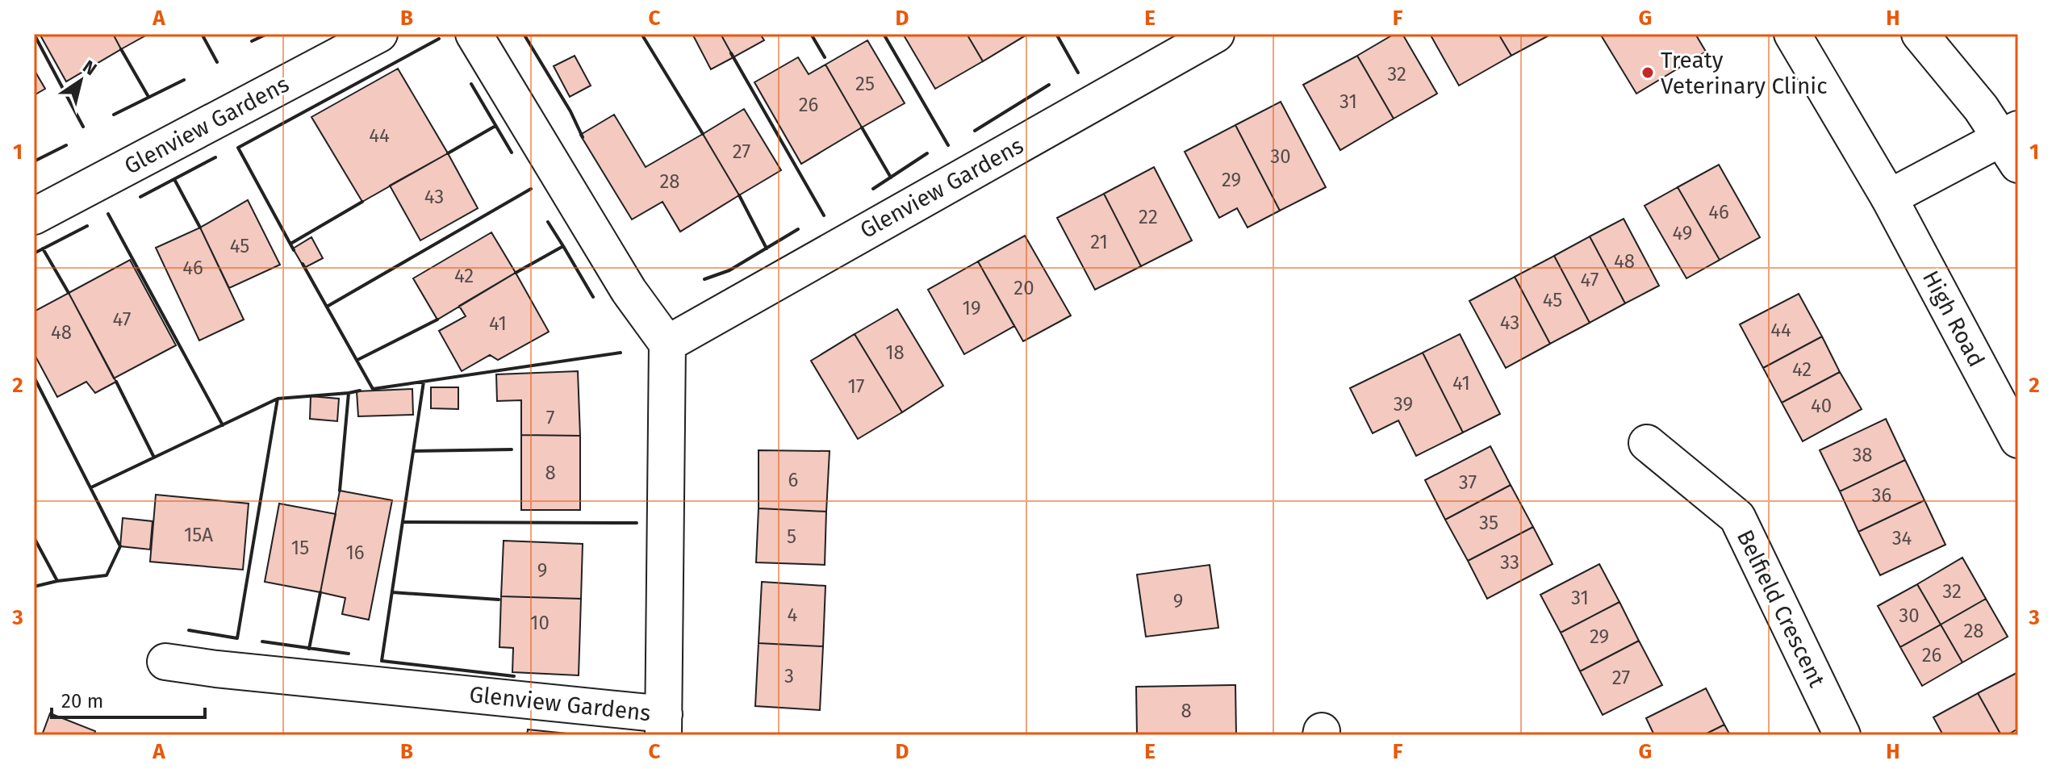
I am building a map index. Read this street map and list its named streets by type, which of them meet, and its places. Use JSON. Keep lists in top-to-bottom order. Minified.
{"streets":{"street":["Glenview Gardens","High Road","Belfield Crescent"]},"places":["Treaty Veterinary Clinic"],"house_numbers":["32","25","31","26","44","27","30","29","28","43","46","22","49","21","45","48","46","42","47","20","45","19","47","43","41","44","48","18","42","41","17","39","40","7","38","8","6","37","36","35","15A","5","34","15","16","33","9","32","31","9","4","30","10","28","29","26","3","27","8"],"scale_bar":"20 m","north":"top right","grid":{"columns":["A","B","C","D","E","F","G","H"],"rows":["1","2","3"]}}
